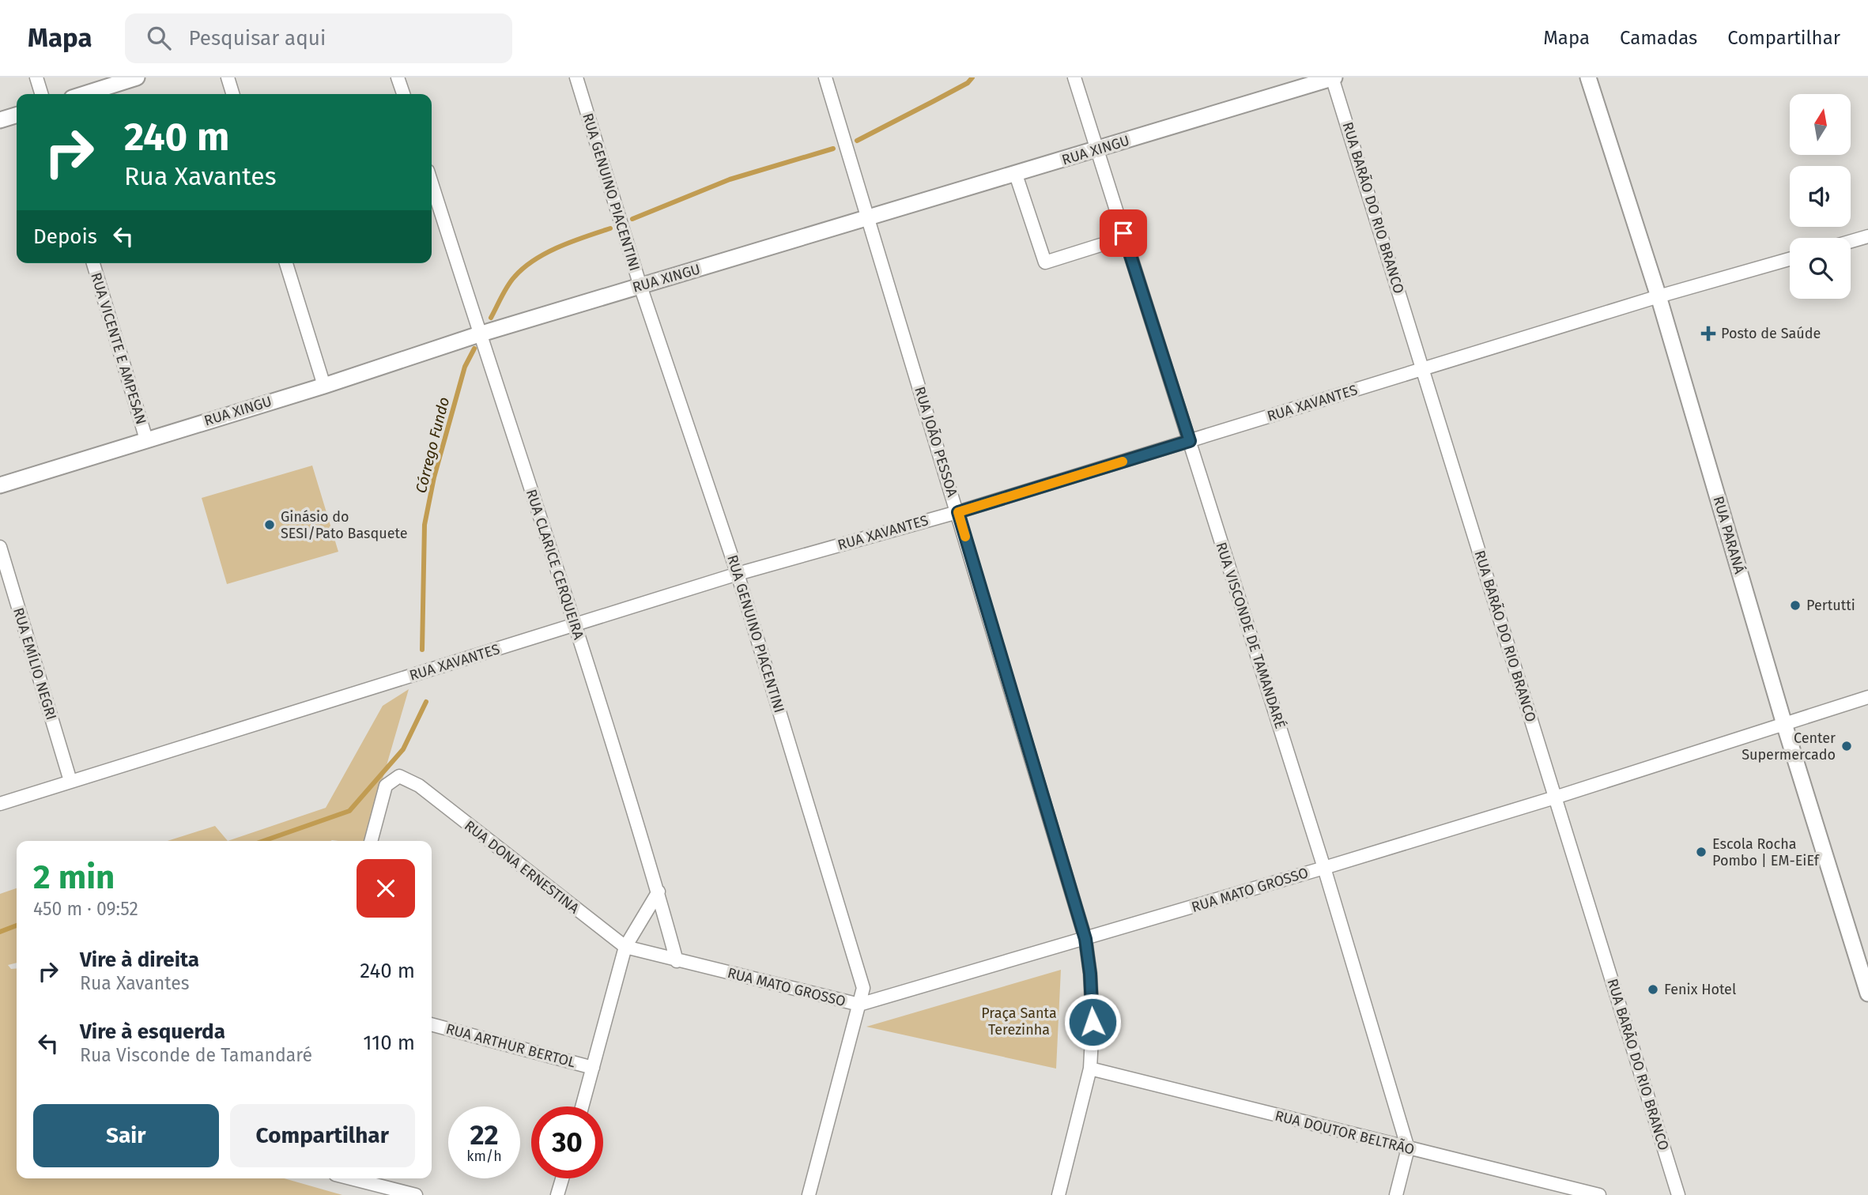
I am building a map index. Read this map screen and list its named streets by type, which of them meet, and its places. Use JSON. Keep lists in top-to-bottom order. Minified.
{"streets":{"street":["RUA XINGU","RUA GENUINO PIACENTINI","RUA BARÃO DO RIO BRANCO","RUA VICENTE E AMPESAN","RUA XAVANTES","RUA JOÃO PESSOA","RUA PARANÁ","RUA CLARICE CERQUEIRA","RUA VISCONDE DE TAMANDARÉ","RUA EMÍLIO NEGRI","RUA DONA ERNESTINA","RUA MATO GROSSO","RUA ARTHUR BERTOL","RUA DOUTOR BELTRÃO"]},"crossings":[["RUA XINGU","RUA GENUINO PIACENTINI"],["RUA XINGU","RUA BARÃO DO RIO BRANCO"],["RUA XINGU","RUA VICENTE E AMPESAN"],["RUA XINGU","RUA JOÃO PESSOA"],["RUA XINGU","RUA CLARICE CERQUEIRA"],["RUA XINGU","RUA VISCONDE DE TAMANDARÉ"],["RUA GENUINO PIACENTINI","RUA XAVANTES"],["RUA GENUINO PIACENTINI","RUA MATO GROSSO"],["RUA BARÃO DO RIO BRANCO","RUA XAVANTES"],["RUA BARÃO DO RIO BRANCO","RUA MATO GROSSO"],["RUA XAVANTES","RUA JOÃO PESSOA"],["RUA XAVANTES","RUA PARANÁ"],["RUA XAVANTES","RUA CLARICE CERQUEIRA"],["RUA XAVANTES","RUA VISCONDE DE TAMANDARÉ"],["RUA XAVANTES","RUA EMÍLIO NEGRI"],["RUA JOÃO PESSOA","RUA MATO GROSSO"],["RUA JOÃO PESSOA","RUA DOUTOR BELTRÃO"],["RUA PARANÁ","RUA MATO GROSSO"],["RUA CLARICE CERQUEIRA","RUA MATO GROSSO"],["RUA VISCONDE DE TAMANDARÉ","RUA MATO GROSSO"],["RUA VISCONDE DE TAMANDARÉ","RUA DOUTOR BELTRÃO"],["RUA DONA ERNESTINA","RUA MATO GROSSO"]],"water":["Córrego Fundo"],"parks":["Praça Santa Terezinha"],"places":{"health":["Posto de Saúde"],"other":["Ginásio do SESI/Pato Basquete","Pertutti","Center Supermercado","Escola Rocha Pombo | EM-EiEf","Fenix Hotel"]},"north":"top","page":{"header":"Mapa","search":"Pesquisar aqui","nav":["Mapa","Camadas","Compartilhar"],"turn":["240 m","Rua Xavantes"],"then":"Depois","heading":["2 min","450 m · 09:52"],"list":[{"name":"Vire à direita","note":"Rua Xavantes","value":"240 m"},{"name":"Vire à esquerda","note":"Rua Visconde de Tamandaré","value":"110 m"}],"buttons":["Sair","Compartilhar"],"speed":"22 km/h","limit":"30"}}
